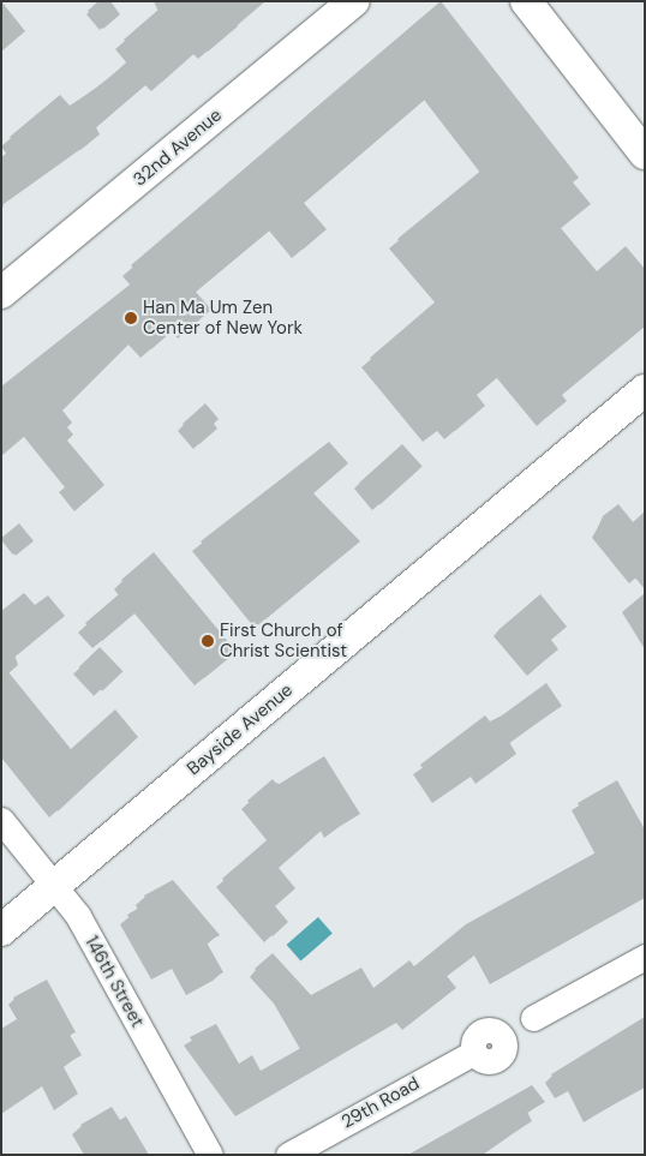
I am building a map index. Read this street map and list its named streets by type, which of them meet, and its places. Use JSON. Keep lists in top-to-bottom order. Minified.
{"streets":{"street":["32nd Avenue","Bayside Avenue","146th Street","29th Road"]},"crossings":[["Bayside Avenue","146th Street"]],"places":["Han Ma Um Zen Center of New York","First Church of Christ Scientist"]}
